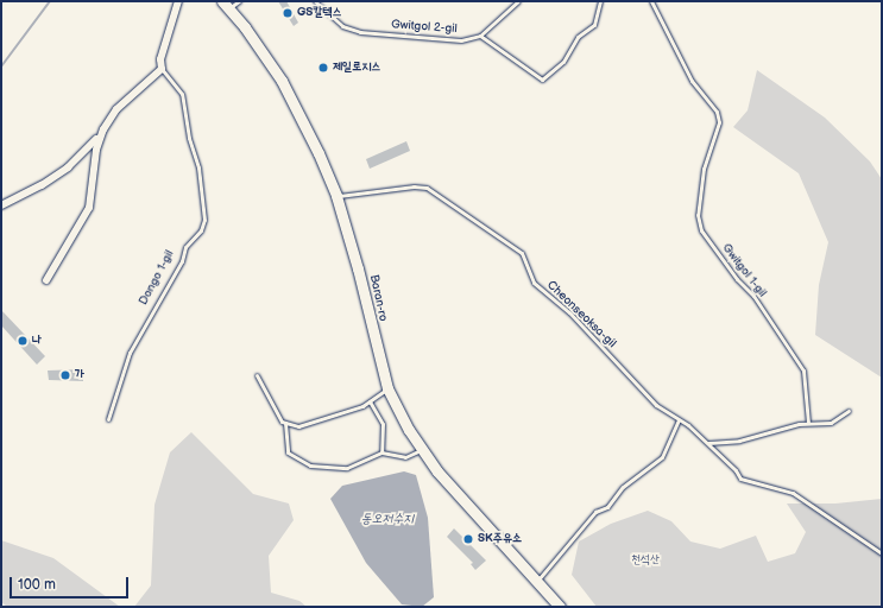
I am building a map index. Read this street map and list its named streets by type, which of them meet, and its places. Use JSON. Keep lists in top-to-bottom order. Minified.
{"streets":{"main road":["Baran-ro"],"lane":["Gwitgol 2-gil","Gwitgol 1-gil","Dongo 1-gil","Cheonseoksa-gil"]},"crossings":[["Baran-ro","Cheonseoksa-gil"]],"water":["동오저수지"],"parks":["천석산"],"places":["GS칼텍스","제일로지스","나","가","SK주유소"],"scale_bar":"100 m"}
